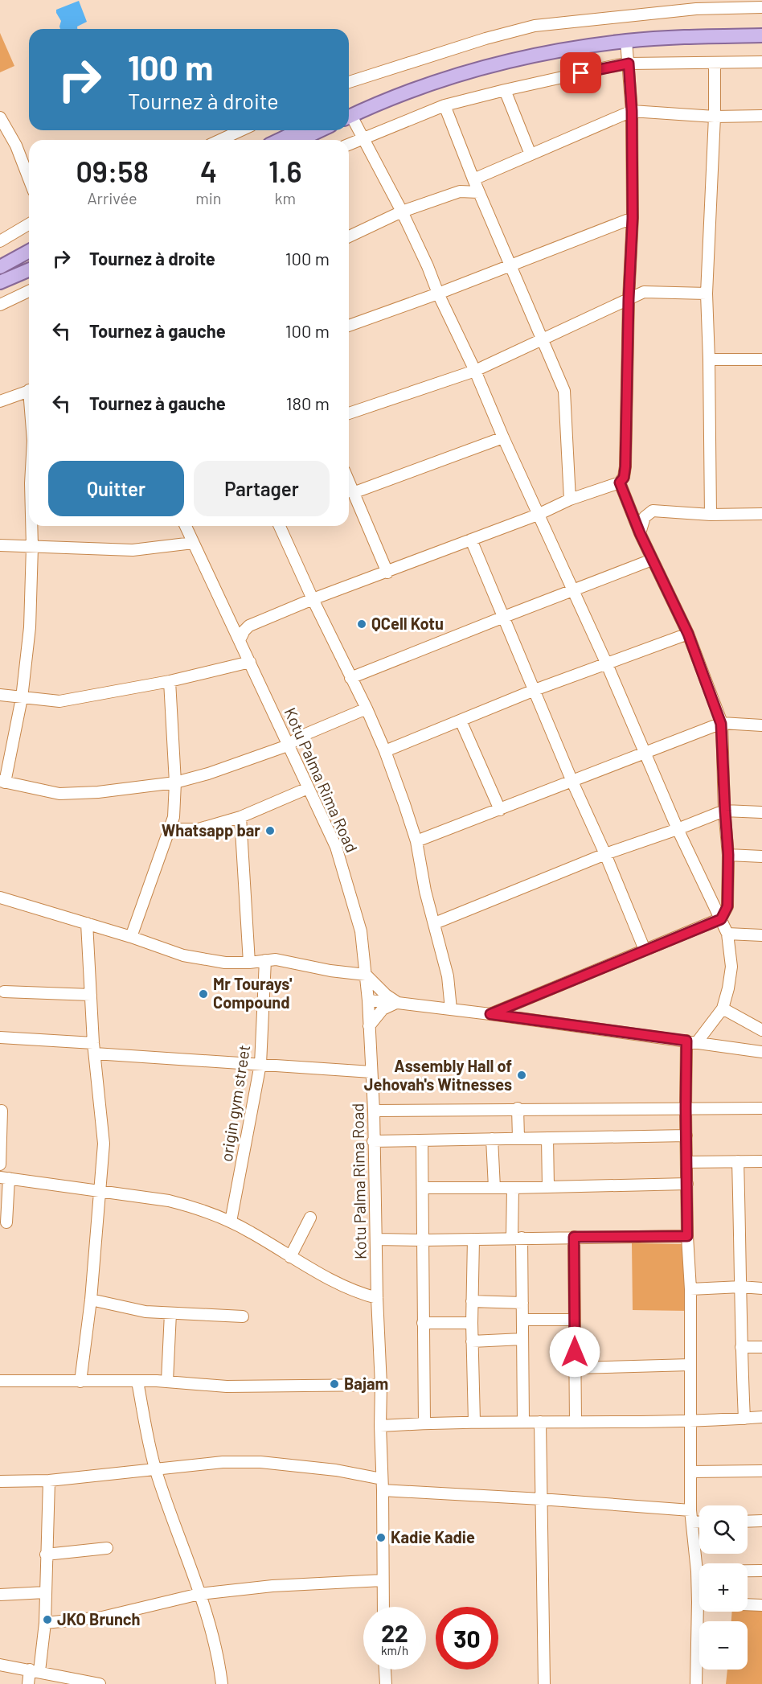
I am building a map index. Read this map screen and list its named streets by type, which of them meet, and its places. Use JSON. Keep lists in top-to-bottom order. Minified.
{"streets":{"street":["Kotu Palma Rima Road","origin gym street"]},"places":["QCell Kotu","Whatsapp bar","Mr Tourays' Compound","Assembly Hall of Jehovah's Witnesses","Bajam","Kadie Kadie","JKO Brunch"],"page":{"turn":["100 m","Tournez à droite"],"eta":["09:58","Arrivée","4","min","1.6","km"],"list":[{"name":"Tournez à droite","value":"100 m"},{"name":"Tournez à gauche","value":"100 m"},{"name":"Tournez à gauche","value":"180 m"}],"buttons":["Quitter","Partager"],"map_buttons":["+","−"],"speed":"22 km/h","limit":"30"}}
